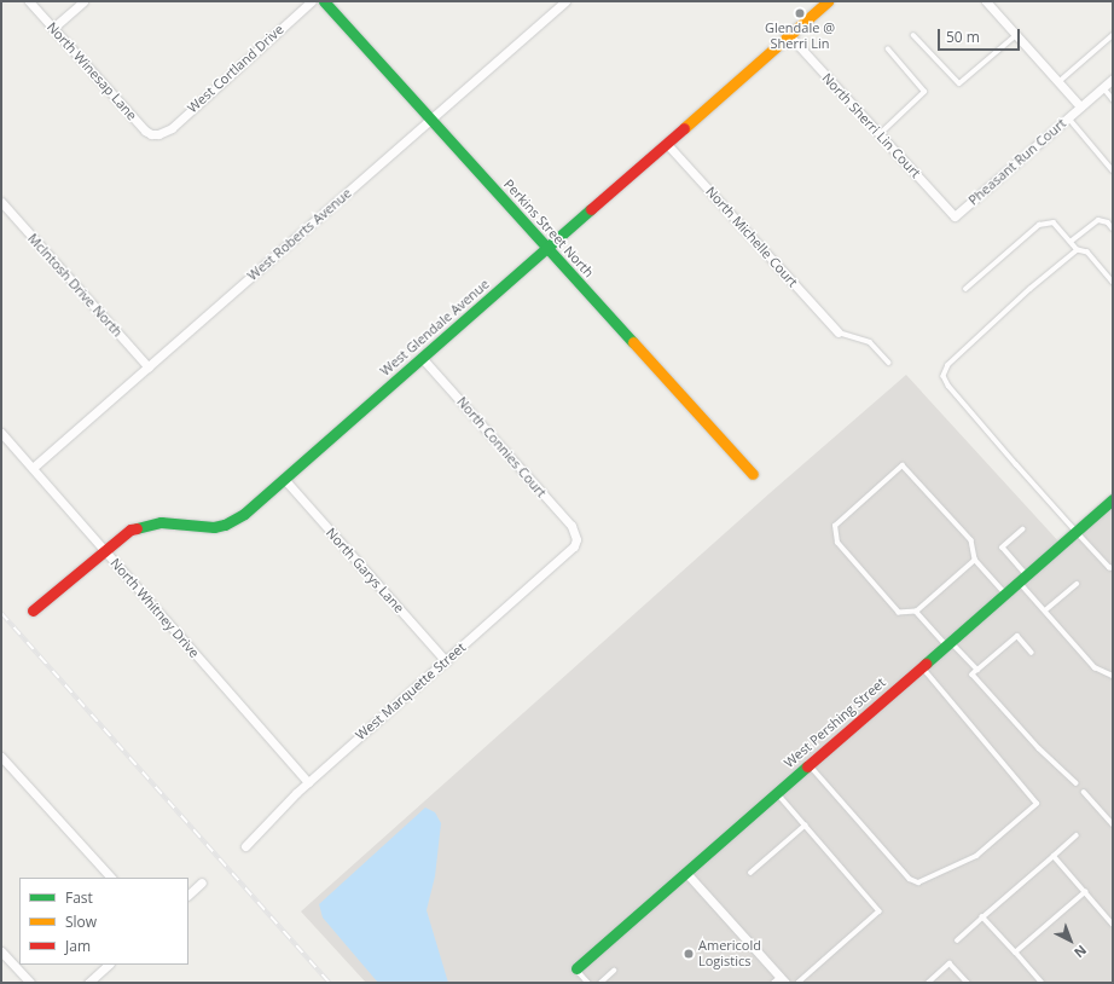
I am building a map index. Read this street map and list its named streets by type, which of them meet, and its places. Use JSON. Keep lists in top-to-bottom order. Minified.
{"streets":{"street":["West Cortland Drive","North Winesap Lane","North Sherri Lin Court","Pheasant Run Court","Perkins Street North","West Roberts Avenue","North Michelle Court","McIntosh Drive North","West Glendale Avenue","North Connies Court","North Garys Lane","North Whitney Drive","West Marquette Street","West Pershing Street"]},"crossings":[["West Cortland Drive","North Winesap Lane"],["North Sherri Lin Court","Pheasant Run Court"],["North Sherri Lin Court","West Glendale Avenue"],["Perkins Street North","West Roberts Avenue"],["Perkins Street North","West Glendale Avenue"],["West Roberts Avenue","McIntosh Drive North"],["West Roberts Avenue","North Whitney Drive"],["North Michelle Court","West Glendale Avenue"],["West Glendale Avenue","North Connies Court"],["West Glendale Avenue","North Garys Lane"],["West Glendale Avenue","North Whitney Drive"],["North Connies Court","West Marquette Street"],["North Garys Lane","West Marquette Street"],["North Whitney Drive","West Marquette Street"]],"places":["Glendale @ Sherri Lin","Americold Logistics"],"legend":["Fast","Slow","Jam"],"scale_bar":"50 m","north":"bottom right"}
